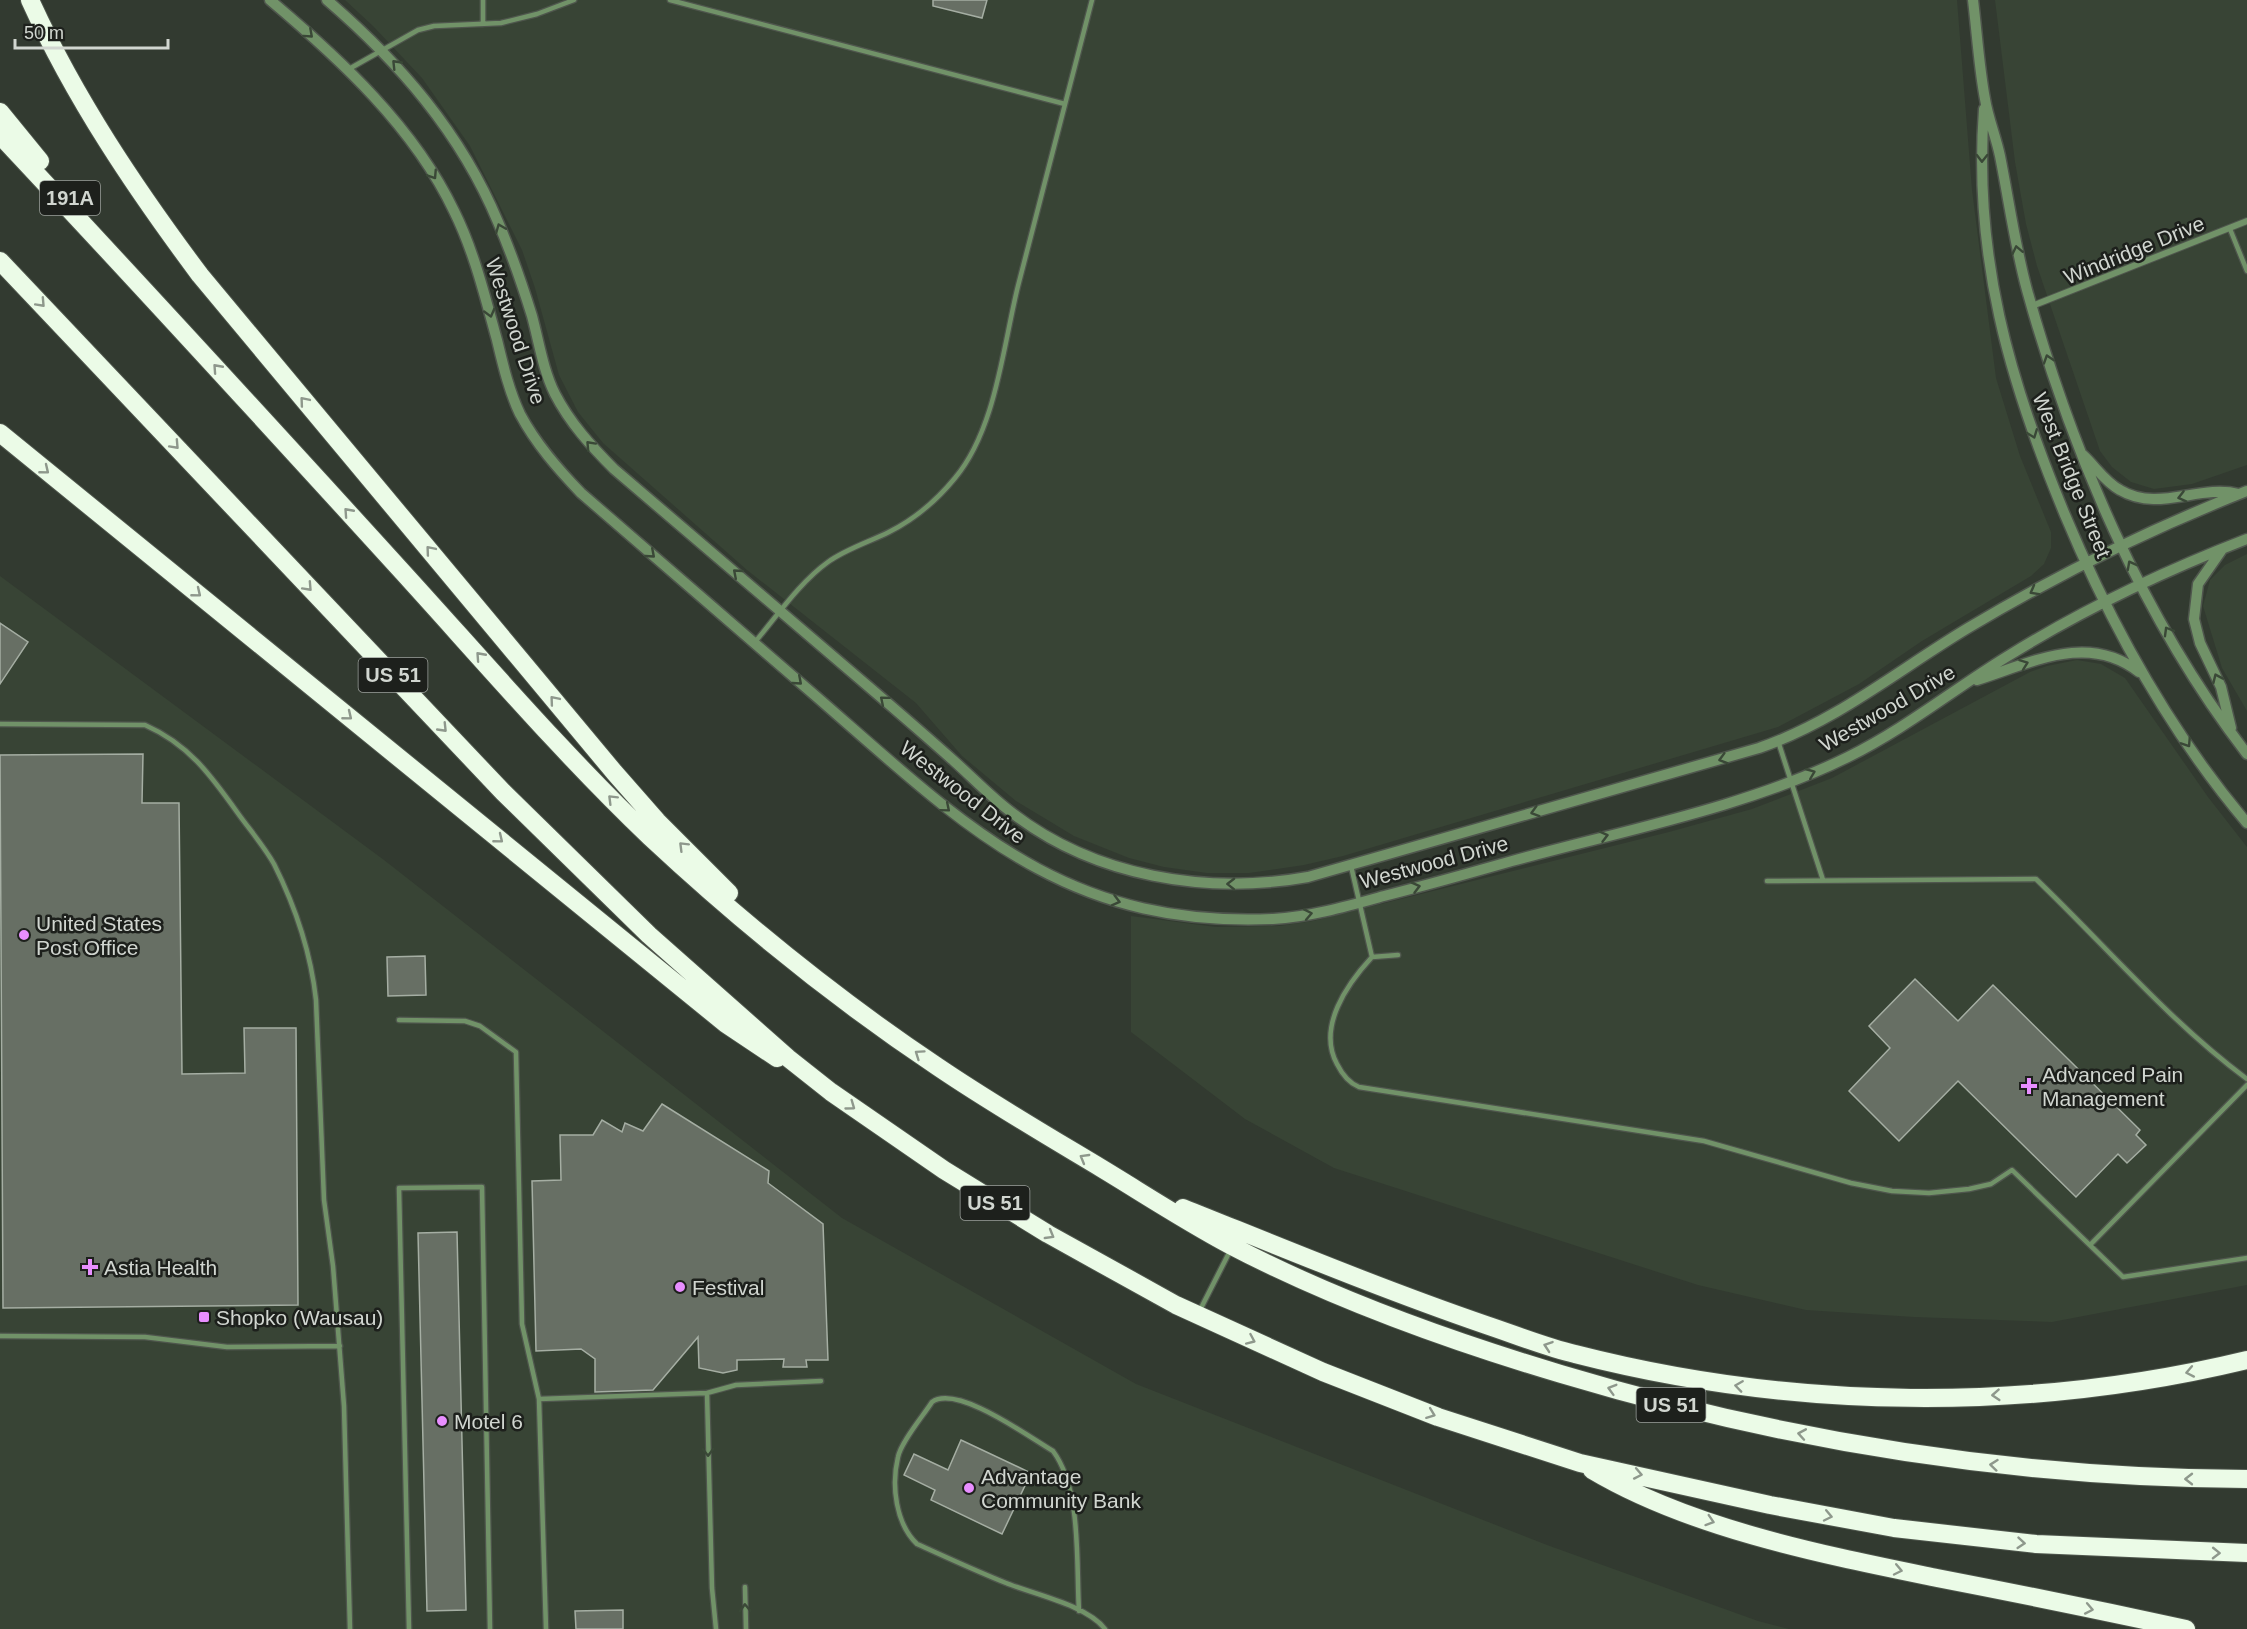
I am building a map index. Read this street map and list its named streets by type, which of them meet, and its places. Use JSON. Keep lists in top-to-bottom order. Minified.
{"streets":{"highway":["191A","US 51"],"street":["Windridge Drive","Westwood Drive","West Bridge Street"]},"crossings":[["191A","US 51"],["Windridge Drive","West Bridge Street"],["Westwood Drive","West Bridge Street"]],"places":{"other":["United States Post Office","Festival","Motel 6","Advantage Community Bank"],"health":["Advanced Pain Management","Astia Health"],"transit":["Shopko (Wausau)"]},"scale_bar":"50 m"}
